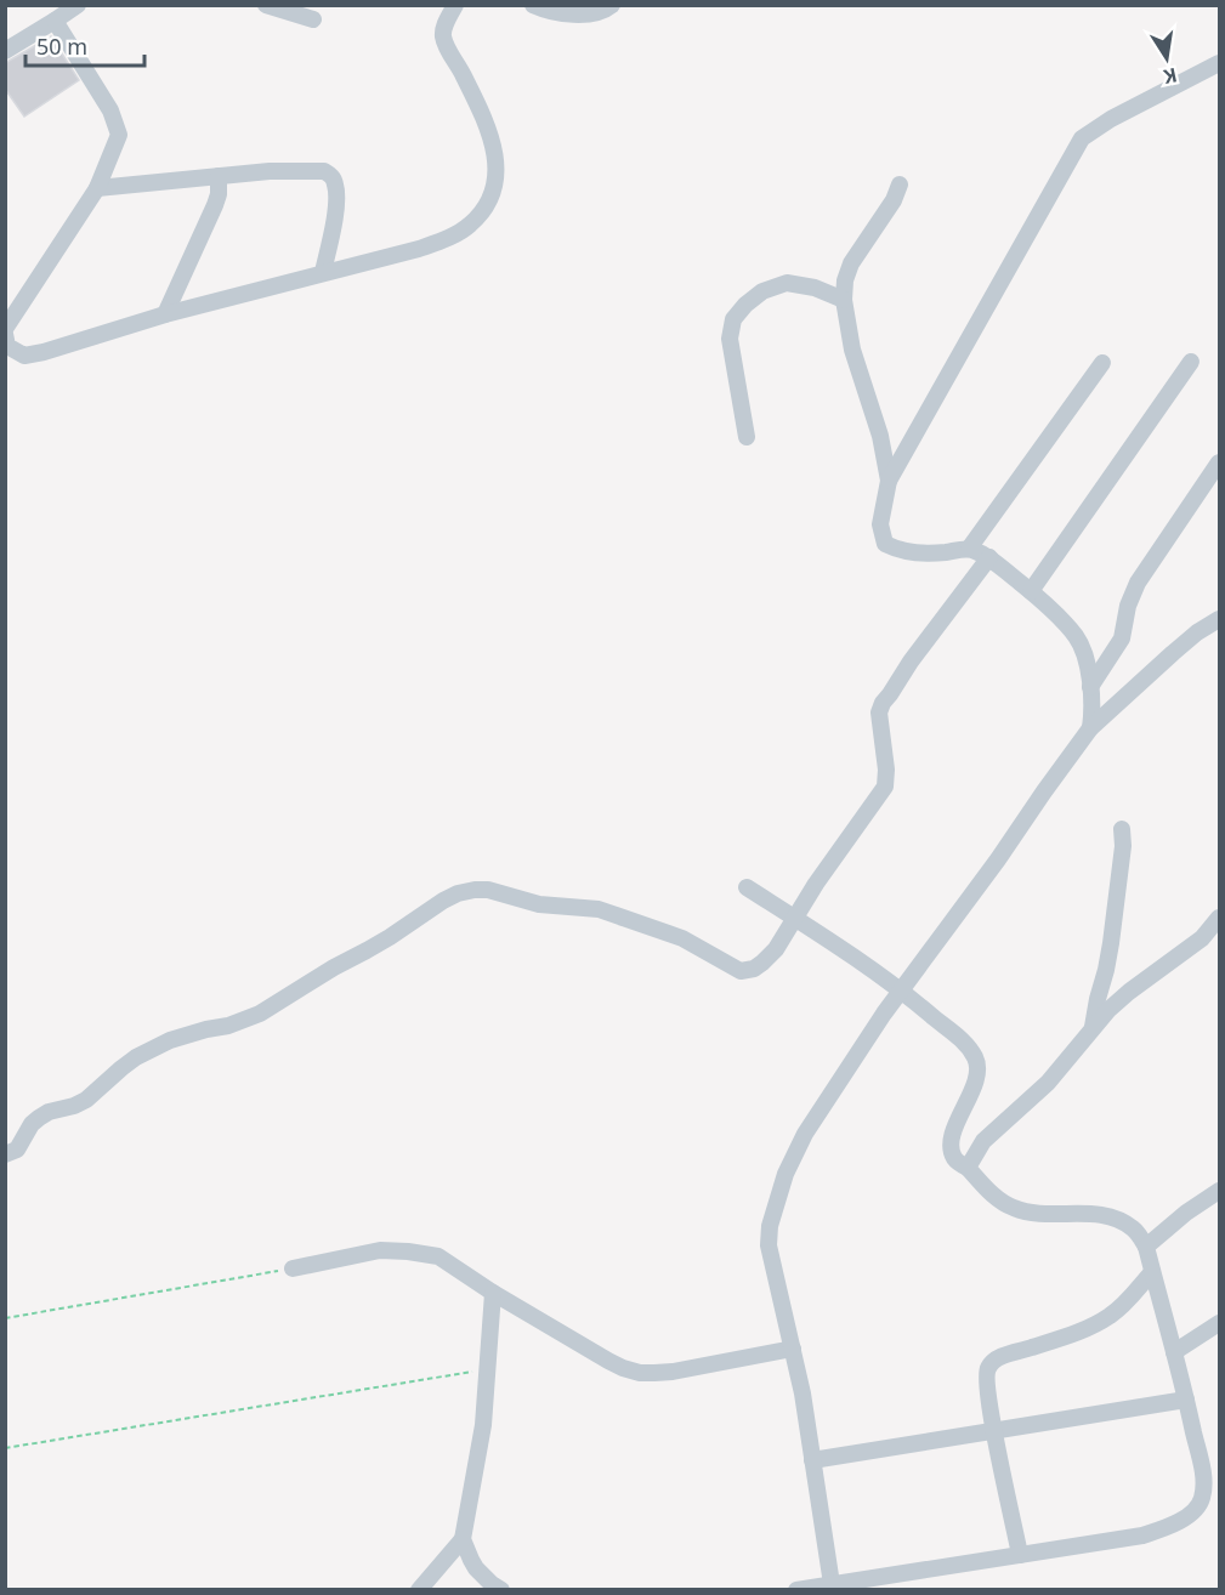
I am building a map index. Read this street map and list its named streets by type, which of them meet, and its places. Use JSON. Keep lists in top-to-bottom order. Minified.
{"scale_bar":"50 m","north":"bottom"}
